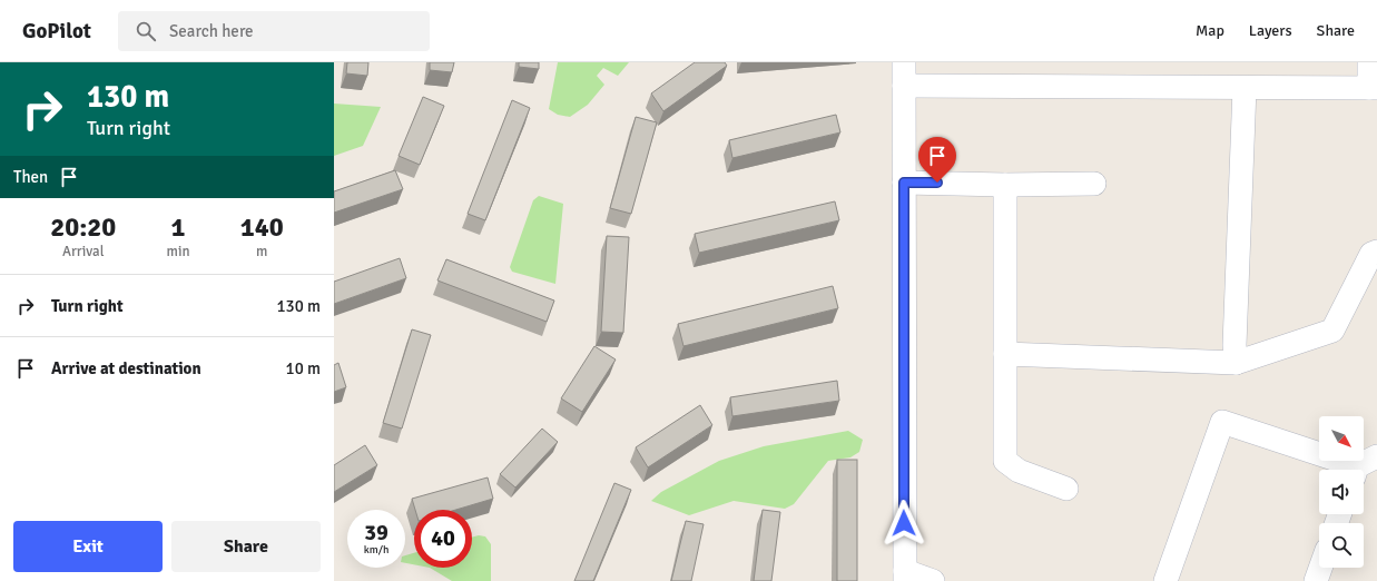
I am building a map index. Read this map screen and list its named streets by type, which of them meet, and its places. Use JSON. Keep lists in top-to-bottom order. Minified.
{"north":"bottom right","page":{"header":"GoPilot","search":"Search here","nav":["Map","Layers","Share"],"turn":["130 m","Turn right"],"then":"Then","eta":["20:20","Arrival","1","min","140","m"],"list":[{"name":"Turn right","value":"130 m"},{"name":"Arrive at destination","value":"10 m"}],"speed":"39 km/h","limit":"40","buttons":["Exit","Share"]}}
